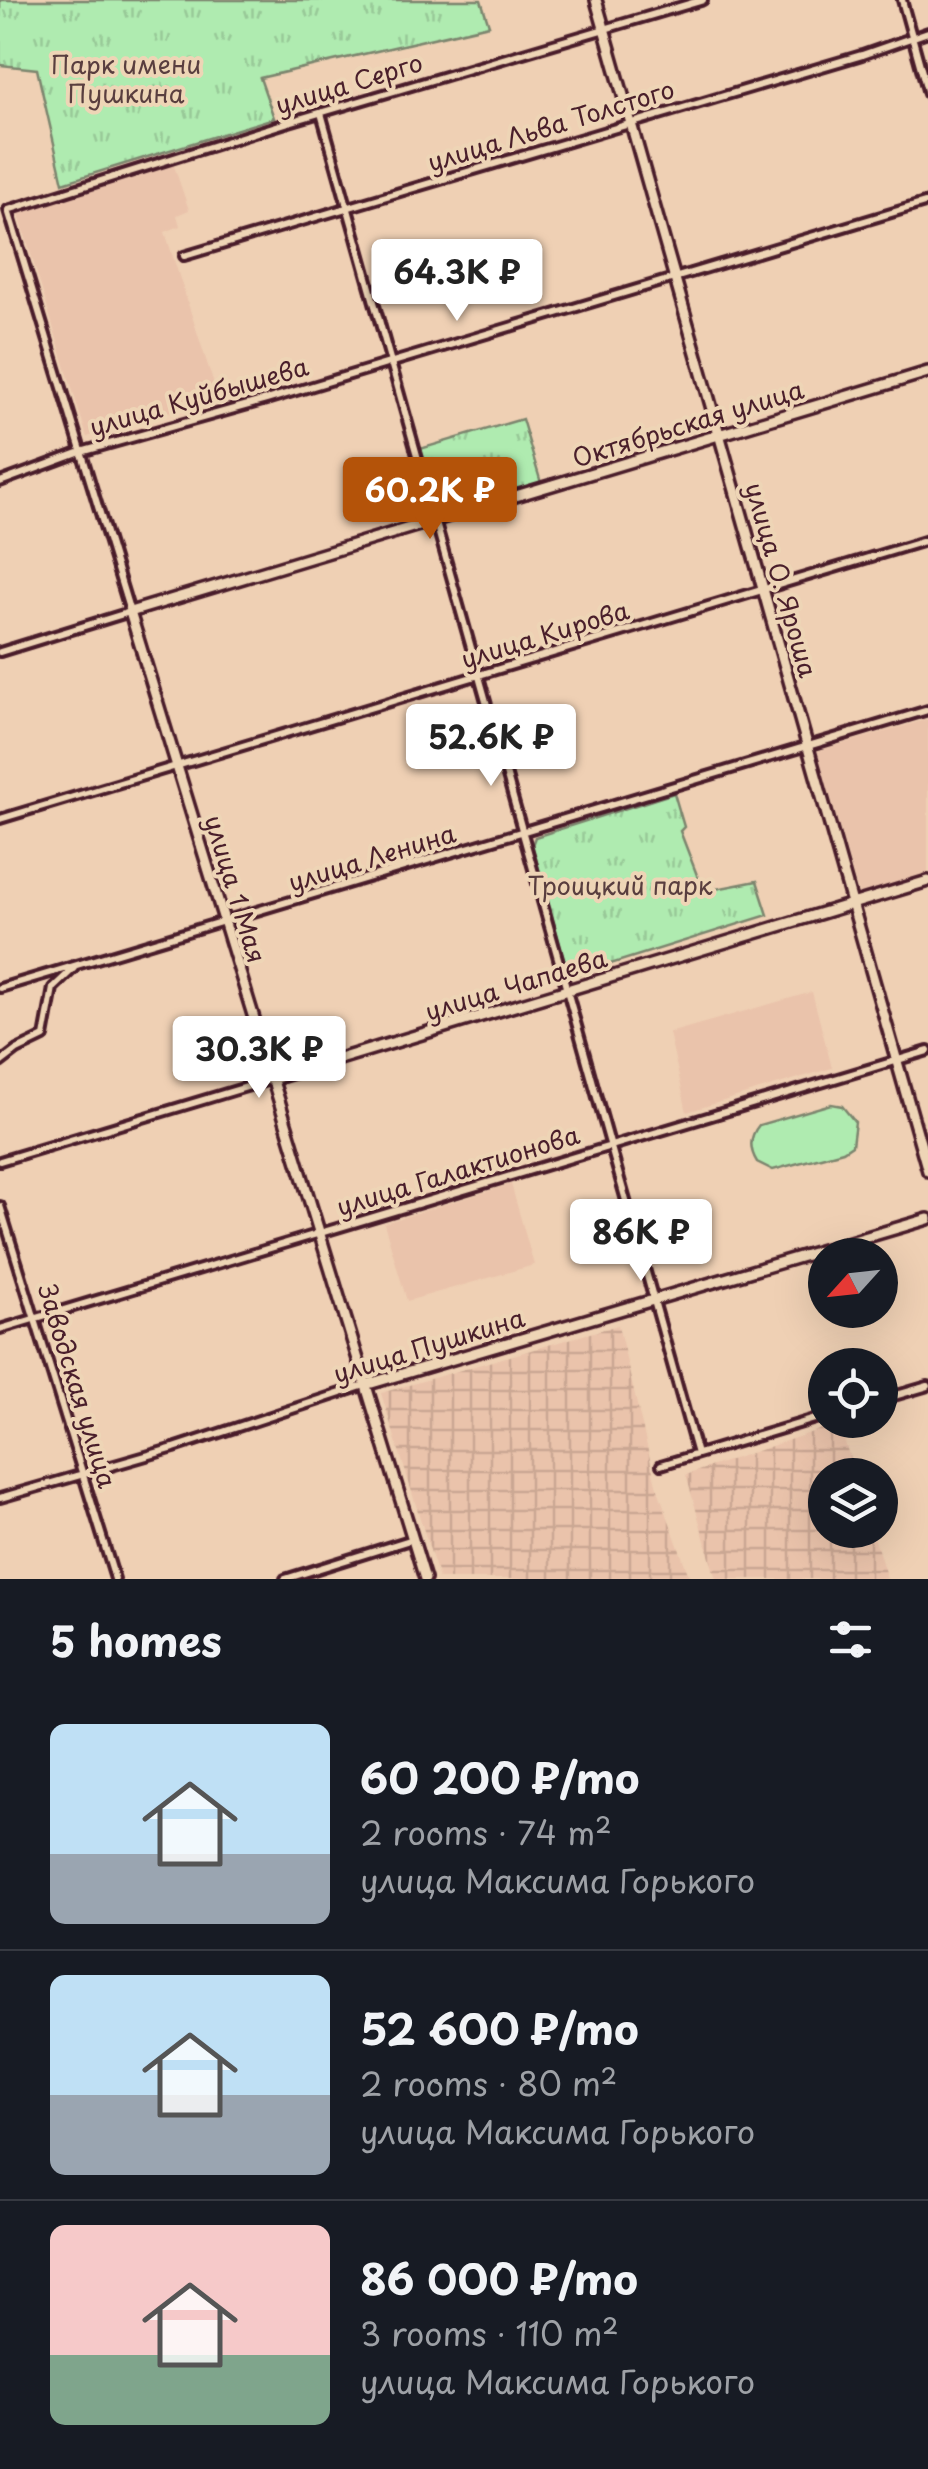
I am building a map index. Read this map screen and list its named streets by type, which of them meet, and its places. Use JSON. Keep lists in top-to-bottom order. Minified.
{"streets":{"main road":["Октябрьская улица","улица О. Яроша","улица 1 Мая","улица Чапаева","улица Пушкина"],"street":["улица Серго","улица Льва Толстого","улица Куйбышева","улица Кирова","улица Ленина","улица Галактионова","Заводская улица"]},"crossings":[["улица Серго","улица О. Яроша"],["улица Серго","улица 1 Мая"],["улица Льва Толстого","улица О. Яроша"],["улица Куйбышева","улица О. Яроша"],["улица Куйбышева","улица 1 Мая"],["Октябрьская улица","улица О. Яроша"],["Октябрьская улица","улица 1 Мая"],["улица О. Яроша","улица Кирова"],["улица О. Яроша","улица Ленина"],["улица О. Яроша","улица Чапаева"],["улица О. Яроша","улица Галактионова"],["улица Кирова","улица 1 Мая"],["улица Ленина","улица 1 Мая"],["улица 1 Мая","улица Чапаева"],["улица 1 Мая","улица Галактионова"],["улица 1 Мая","улица Пушкина"],["улица Галактионова","Заводская улица"],["улица Пушкина","Заводская улица"]],"parks":["Парк имени Пушкина","Троицкий парк"],"north":"bottom left","page":{"price":["64.3K ₽","60.2K ₽","52.6K ₽","30.3K ₽","86K ₽"],"heading":"5 homes","list":[{"name":"60 200 ₽/mo","note":"2 rooms · 74 m² · улица Максима Горького"},{"name":"52 600 ₽/mo","note":"2 rooms · 80 m² · улица Максима Горького"},{"name":"86 000 ₽/mo","note":"3 rooms · 110 m² · улица Максима Горького"}]}}
